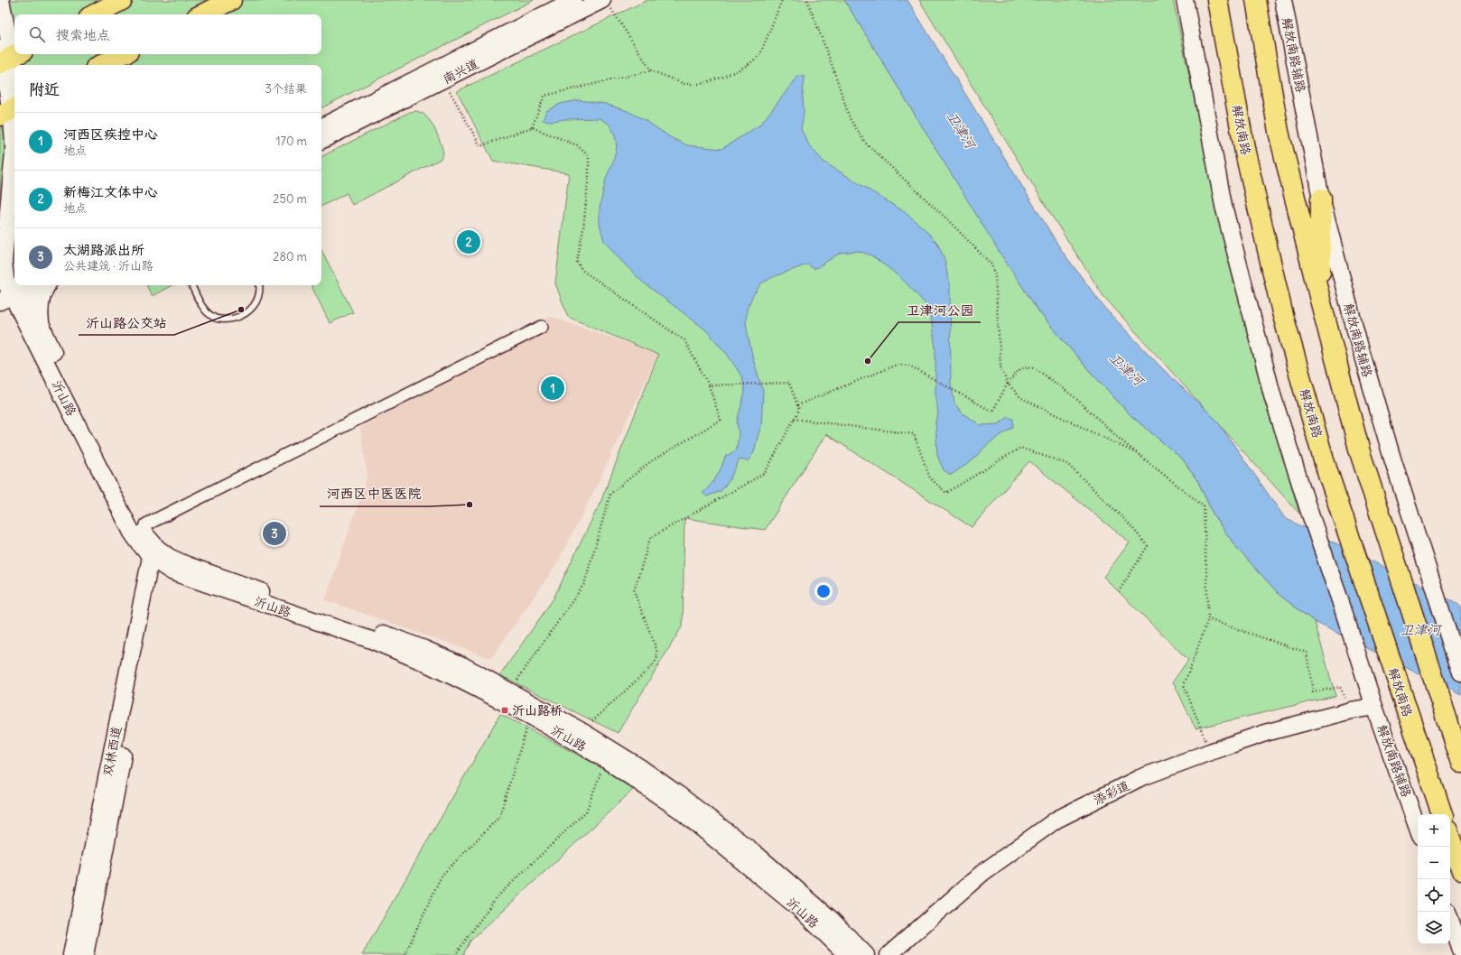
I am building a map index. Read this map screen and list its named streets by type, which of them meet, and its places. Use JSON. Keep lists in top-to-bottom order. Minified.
{"streets":{"highway":["解放南路"],"street":["解放南路辅路","南兴道","沂山路","双林西道","添彩道"]},"crossings":[["解放南路辅路","添彩道"],["沂山路","双林西道"]],"water":["卫津河"],"places":{"other":["沂山路公交站","卫津河公园","河西区中医医院"],"transit":["沂山路桥"]},"page":{"search":"搜索地点","heading":["附近","3个结果"],"list":[{"mark":"1","name":"河西区疾控中心","note":"地点","value":"170 m"},{"mark":"2","name":"新梅江文体中心","note":"地点","value":"250 m"},{"mark":"3","name":"太湖路派出所","note":"公共建筑 · 沂山路","value":"280 m"}],"pins":["2","1","3"],"map_buttons":["+","−"]}}
